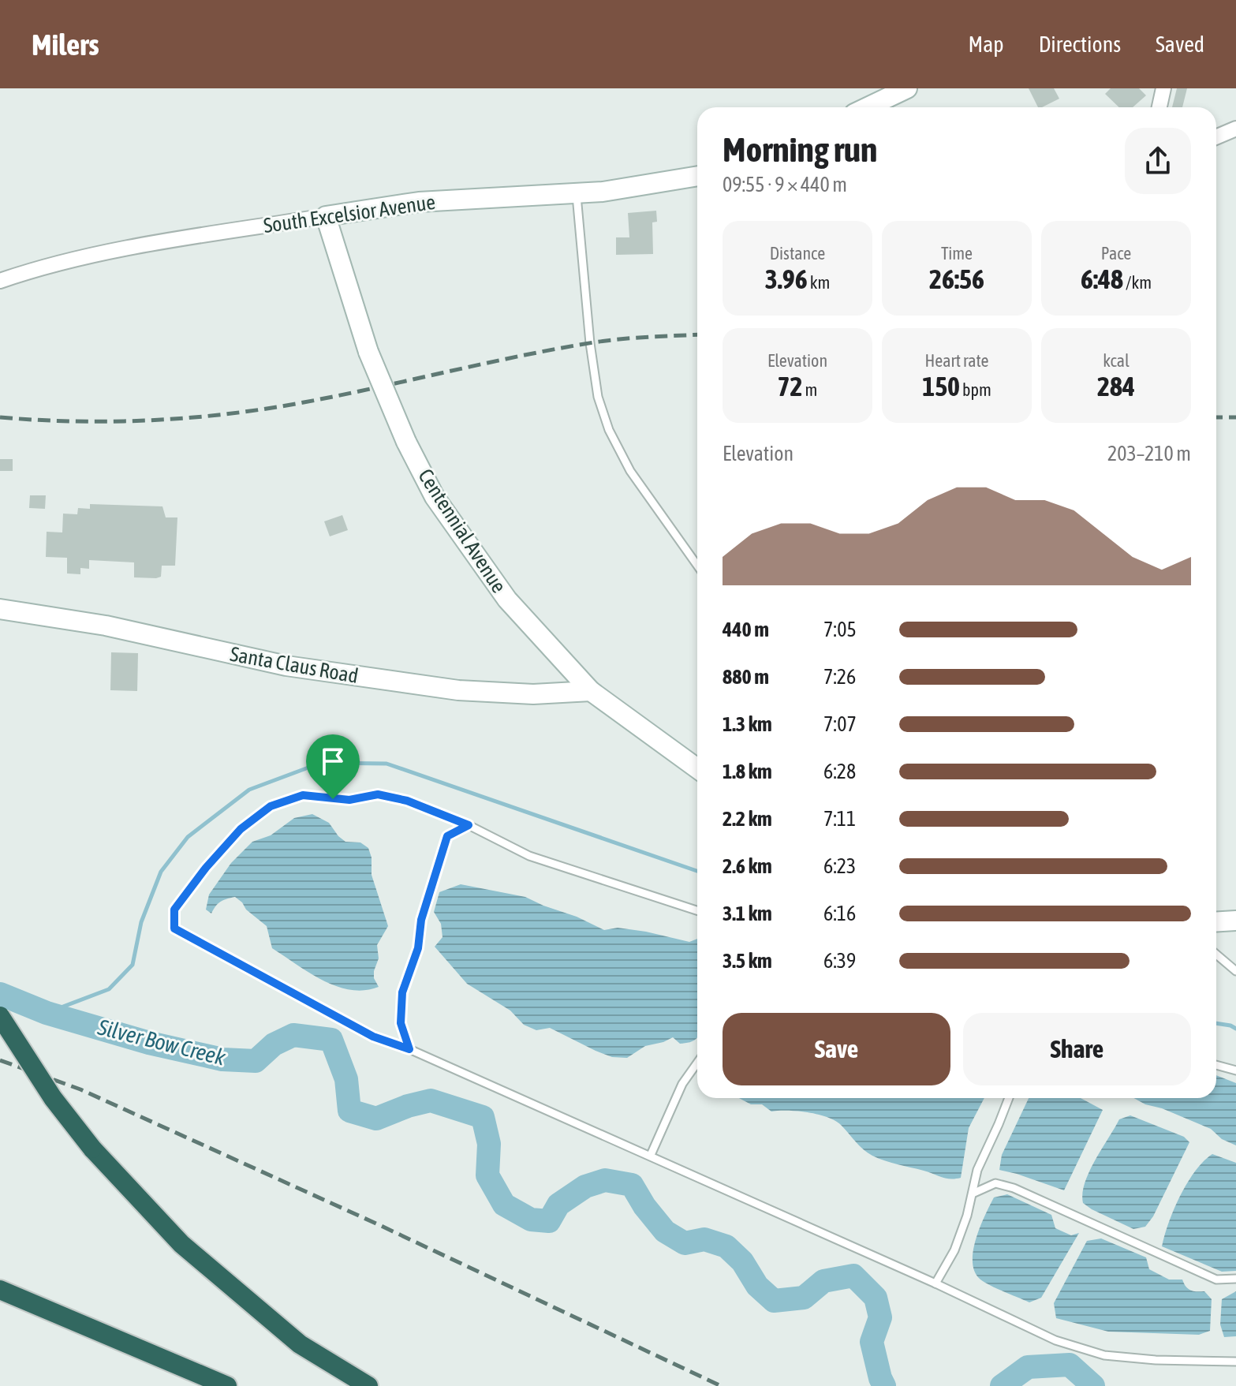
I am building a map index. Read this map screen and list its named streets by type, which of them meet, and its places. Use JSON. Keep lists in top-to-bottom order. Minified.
{"streets":{"street":["South Excelsior Avenue","Centennial Avenue","Santa Claus Road"]},"crossings":[["South Excelsior Avenue","Centennial Avenue"],["Centennial Avenue","Santa Claus Road"]],"water":["Silver Bow Creek"],"page":{"header":"Milers","nav":["Map","Directions","Saved"],"heading":["Morning run","09:55 · 9 × 440 m"],"stats":[["Distance","3.96 km"],["Time","26:56"],["Pace","6:48 /km"],["Elevation","72 m"],["Heart rate","150 bpm"],["kcal","284"]],"chart":["Elevation","203–210 m"],"list":[{"name":"440 m","note":"7:05"},{"name":"880 m","note":"7:26"},{"name":"1.3 km","note":"7:07"},{"name":"1.8 km","note":"6:28"},{"name":"2.2 km","note":"7:11"},{"name":"2.6 km","note":"6:23"},{"name":"3.1 km","note":"6:16"},{"name":"3.5 km","note":"6:39"}],"buttons":["Save","Share"]}}
